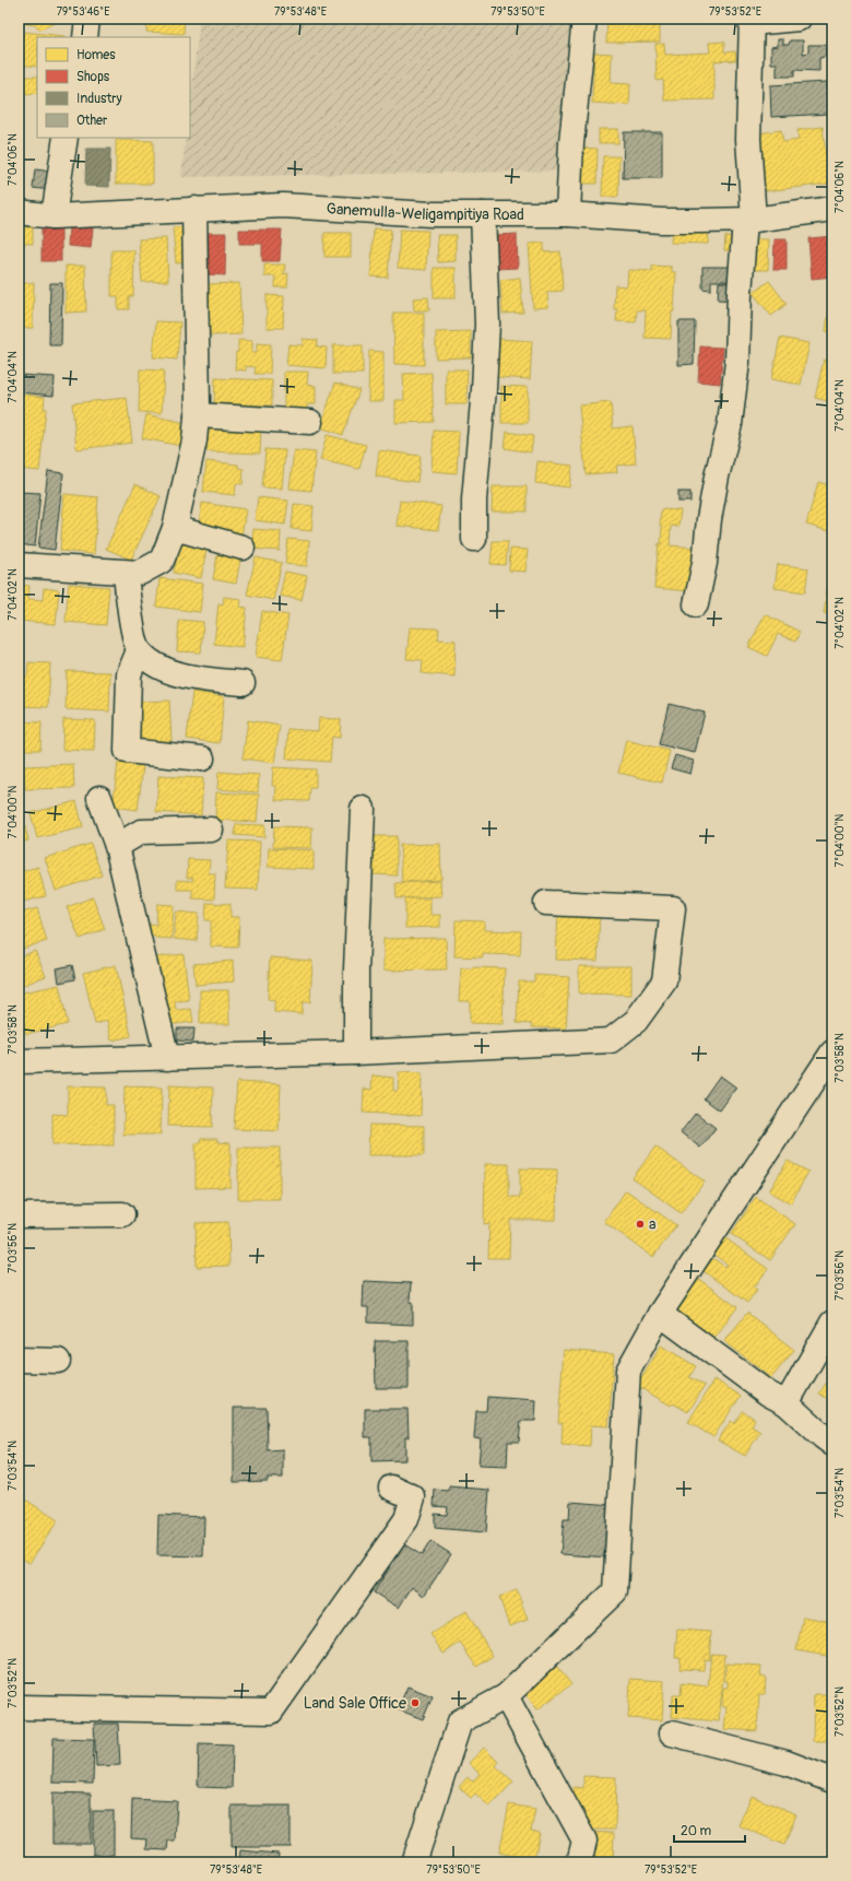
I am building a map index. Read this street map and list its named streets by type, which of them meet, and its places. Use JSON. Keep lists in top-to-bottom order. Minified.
{"streets":{"street":["Ganemulla-Weligampitiya Road"]},"places":["a","Land Sale Office"],"legend":["Homes","Shops","Industry","Other"],"scale_bar":"20 m","coordinates":["79°53'46\"E","79°53'48\"E","79°53'50\"E","79°53'52\"E","7°04'06\"N","7°04'04\"N","7°04'02\"N","7°04'00\"N","7°03'58\"N","7°03'56\"N","7°03'54\"N","7°03'52\"N"]}
